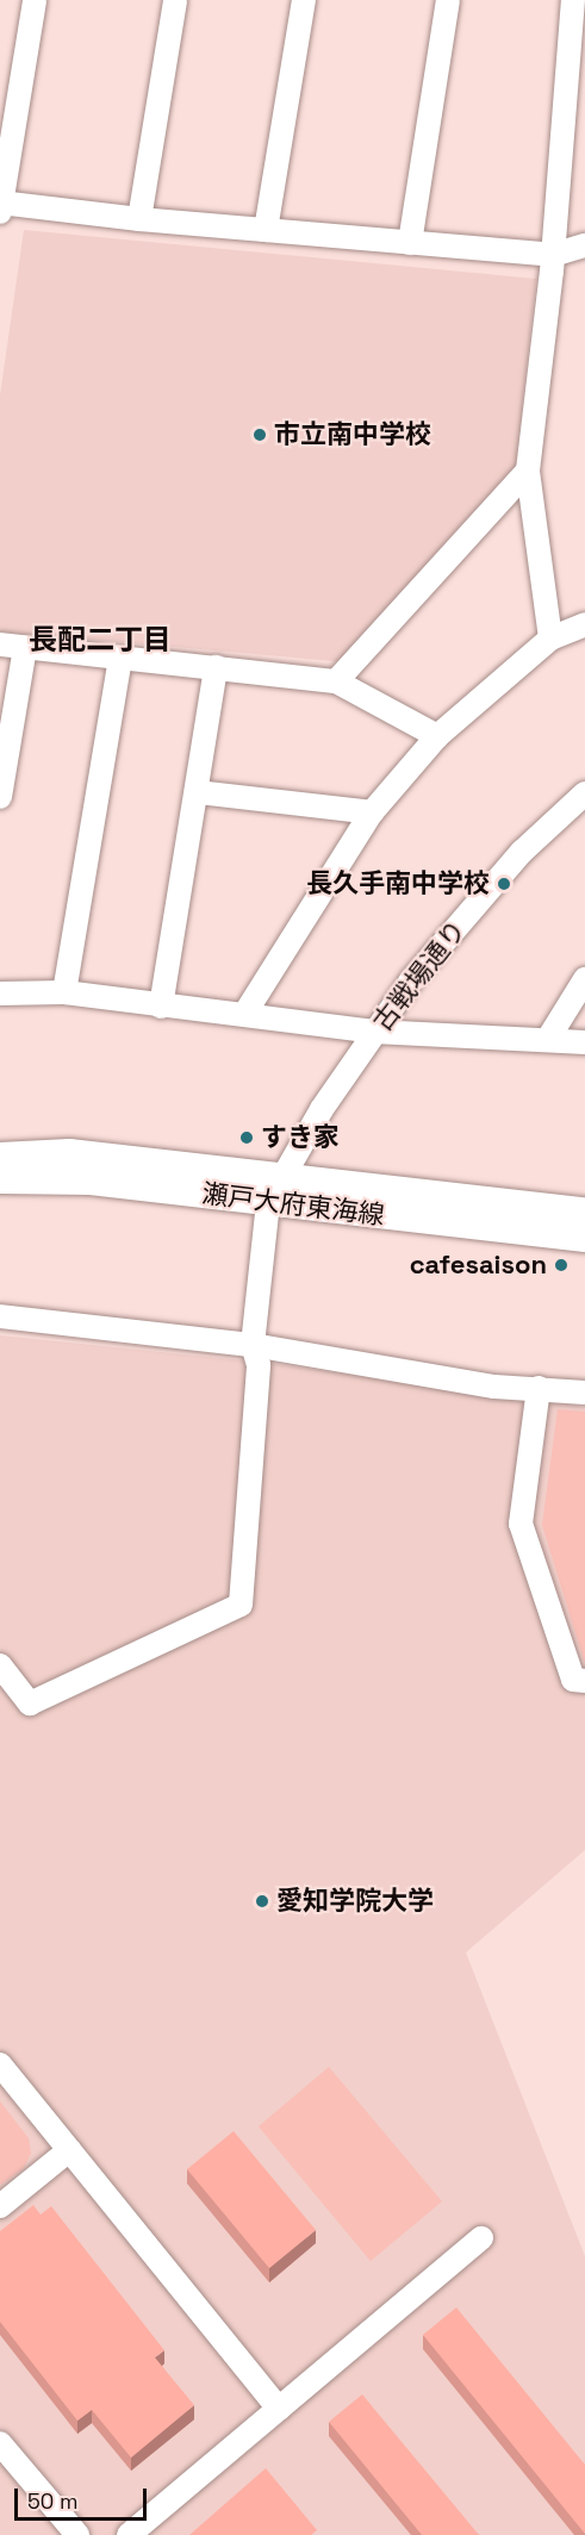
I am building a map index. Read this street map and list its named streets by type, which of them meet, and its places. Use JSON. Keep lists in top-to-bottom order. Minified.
{"streets":{"main road":["瀬戸大府東海線"],"street":["古戦場通り"]},"crossings":[["古戦場通り","瀬戸大府東海線"]],"districts":["長配二丁目"],"places":["市立南中学校","長久手南中学校","すき家","cafesaison","愛知学院大学"],"scale_bar":"50 m"}
